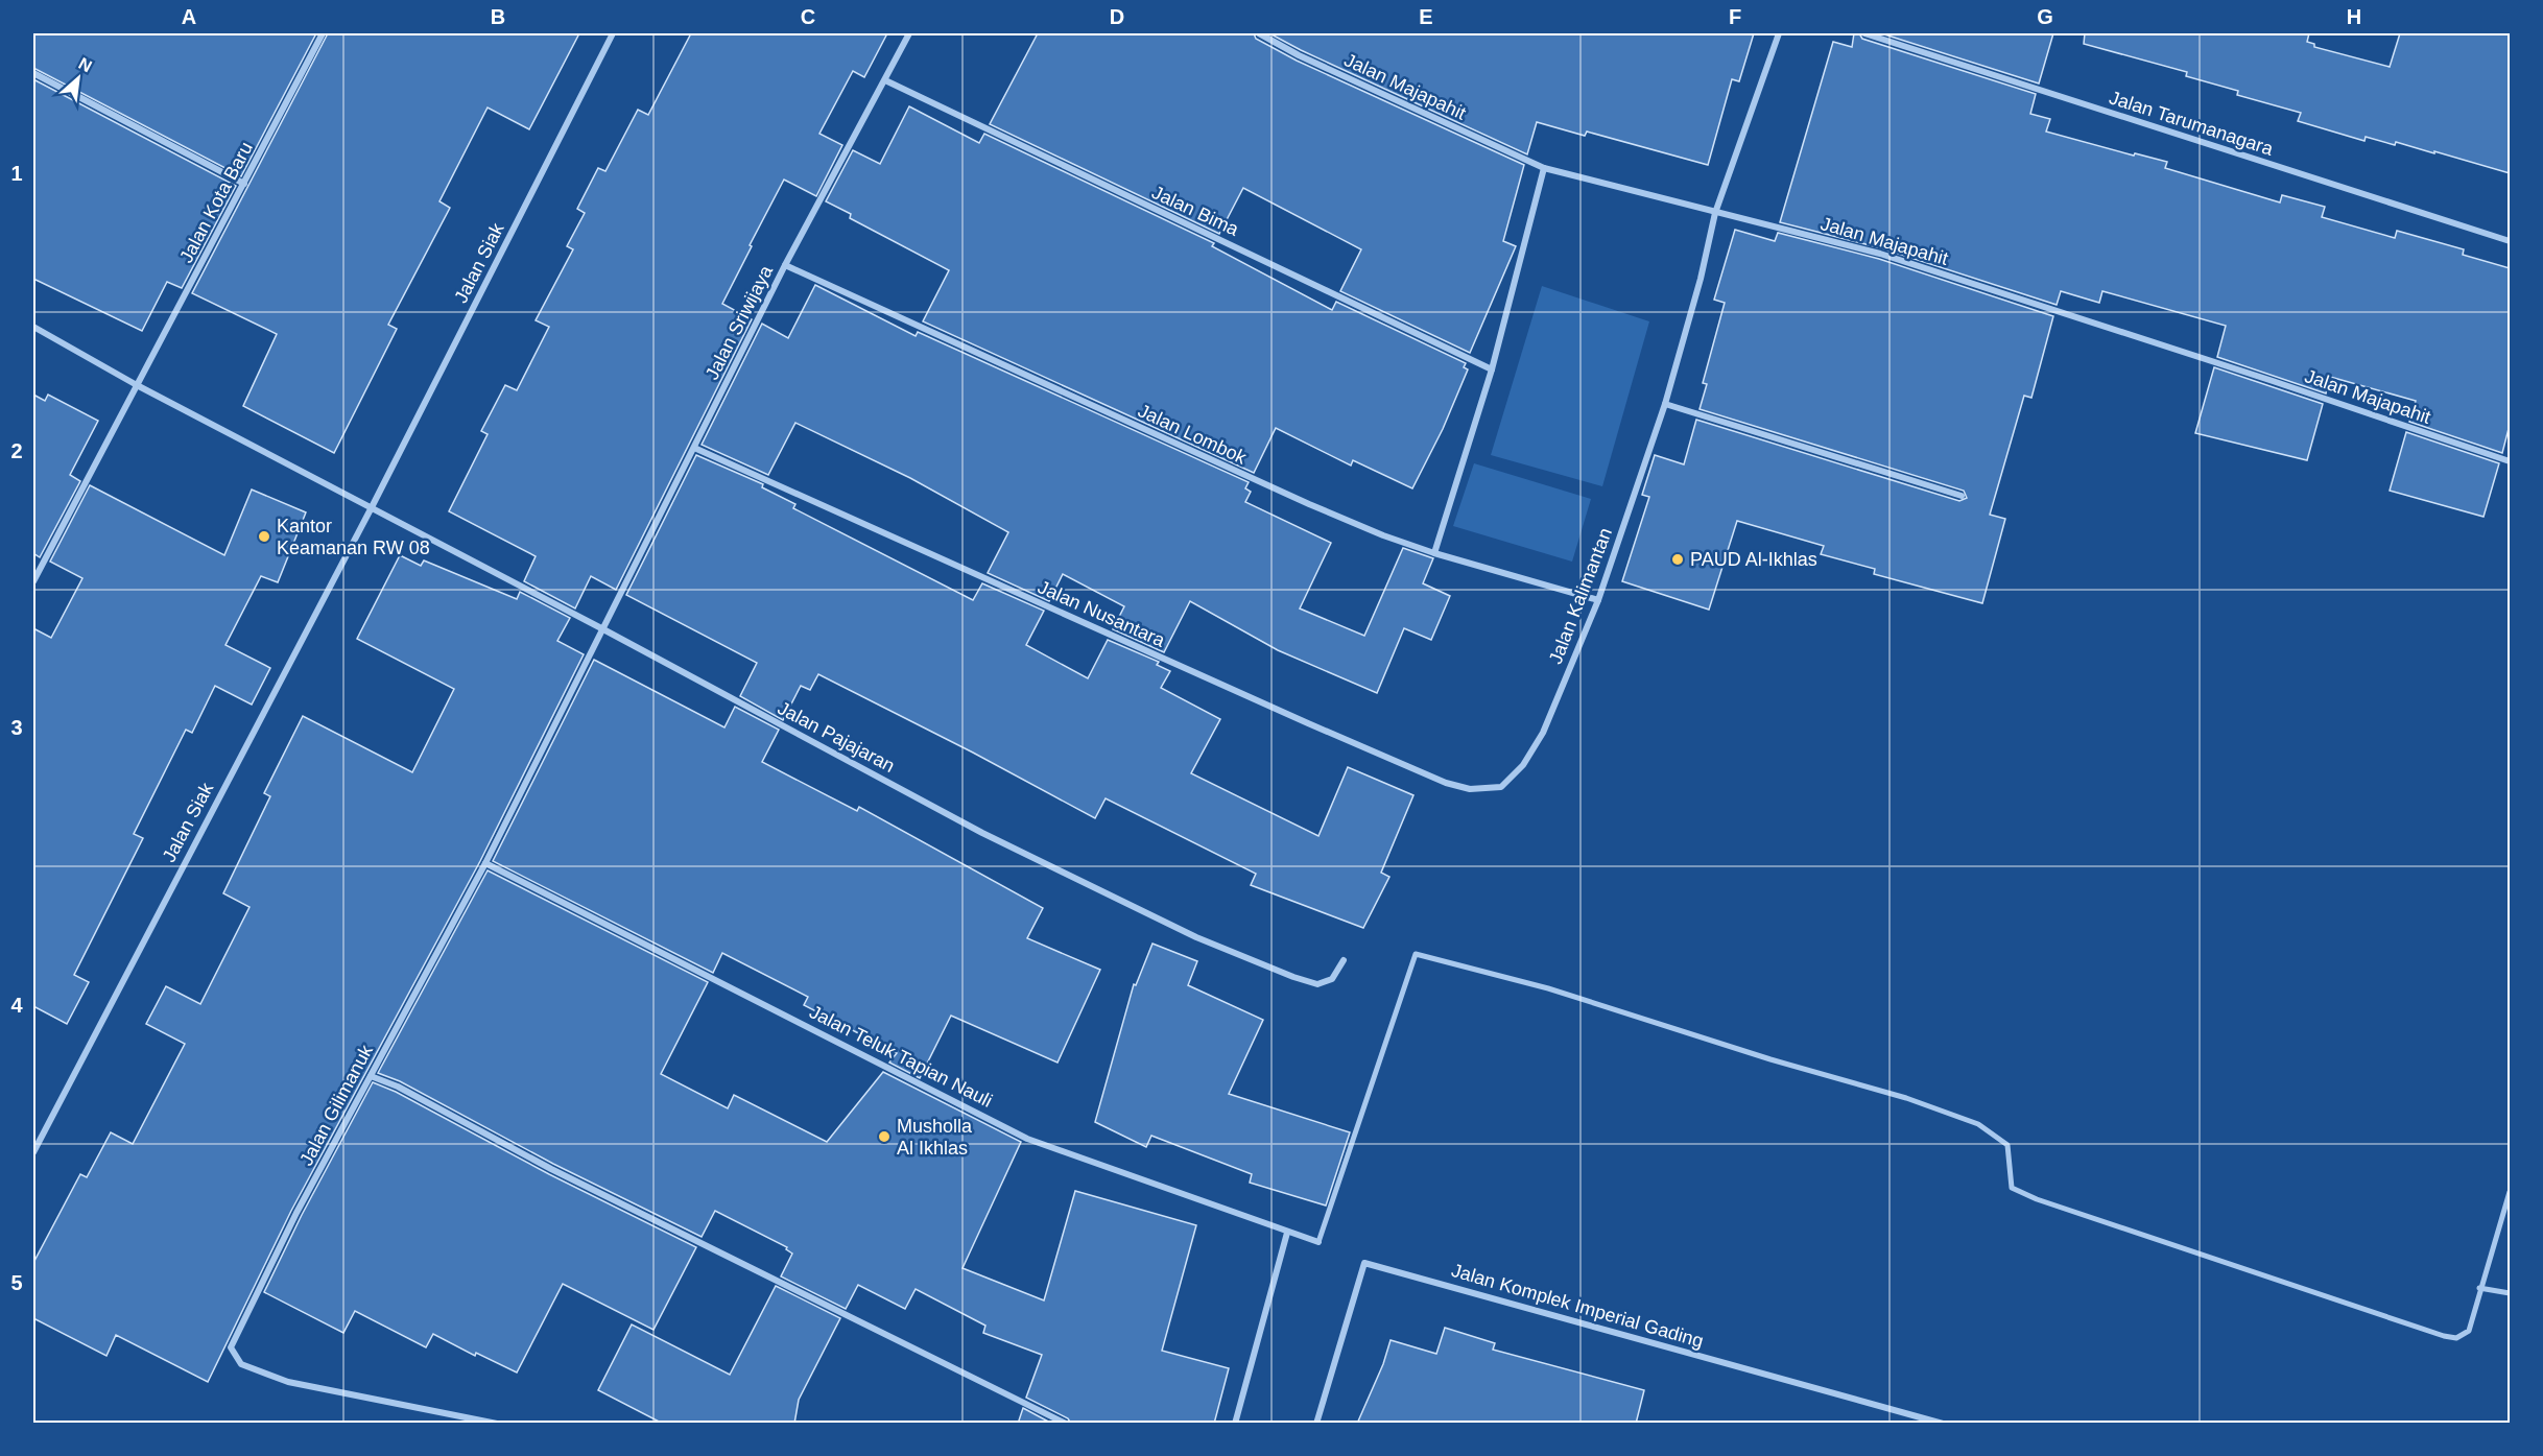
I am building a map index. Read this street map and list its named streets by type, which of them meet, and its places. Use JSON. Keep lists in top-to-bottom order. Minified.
{"streets":{"street":["Jalan Majapahit","Jalan Tarumanagara","Jalan Kota Baru","Jalan Bima","Jalan Siak","Jalan Sriwijaya","Jalan Lombok","Jalan Kalimantan","Jalan Nusantara","Jalan Pajajaran","Jalan Teluk Tapian Nauli","Jalan Gilimanuk","Jalan Komplek Imperial Gading"]},"crossings":[["Jalan Majapahit","Jalan Kalimantan"],["Jalan Bima","Jalan Sriwijaya"],["Jalan Siak","Jalan Pajajaran"],["Jalan Sriwijaya","Jalan Lombok"],["Jalan Sriwijaya","Jalan Nusantara"],["Jalan Sriwijaya","Jalan Pajajaran"],["Jalan Sriwijaya","Jalan Gilimanuk"],["Jalan Lombok","Jalan Kalimantan"],["Jalan Kalimantan","Jalan Nusantara"],["Jalan Pajajaran","Jalan Gilimanuk"],["Jalan Teluk Tapian Nauli","Jalan Gilimanuk"]],"places":["Kantor Keamanan RW 08","PAUD Al-Ikhlas","Musholla Al Ikhlas"],"north":"top right","grid":{"columns":["A","B","C","D","E","F","G","H"],"rows":["1","2","3","4","5"]}}
